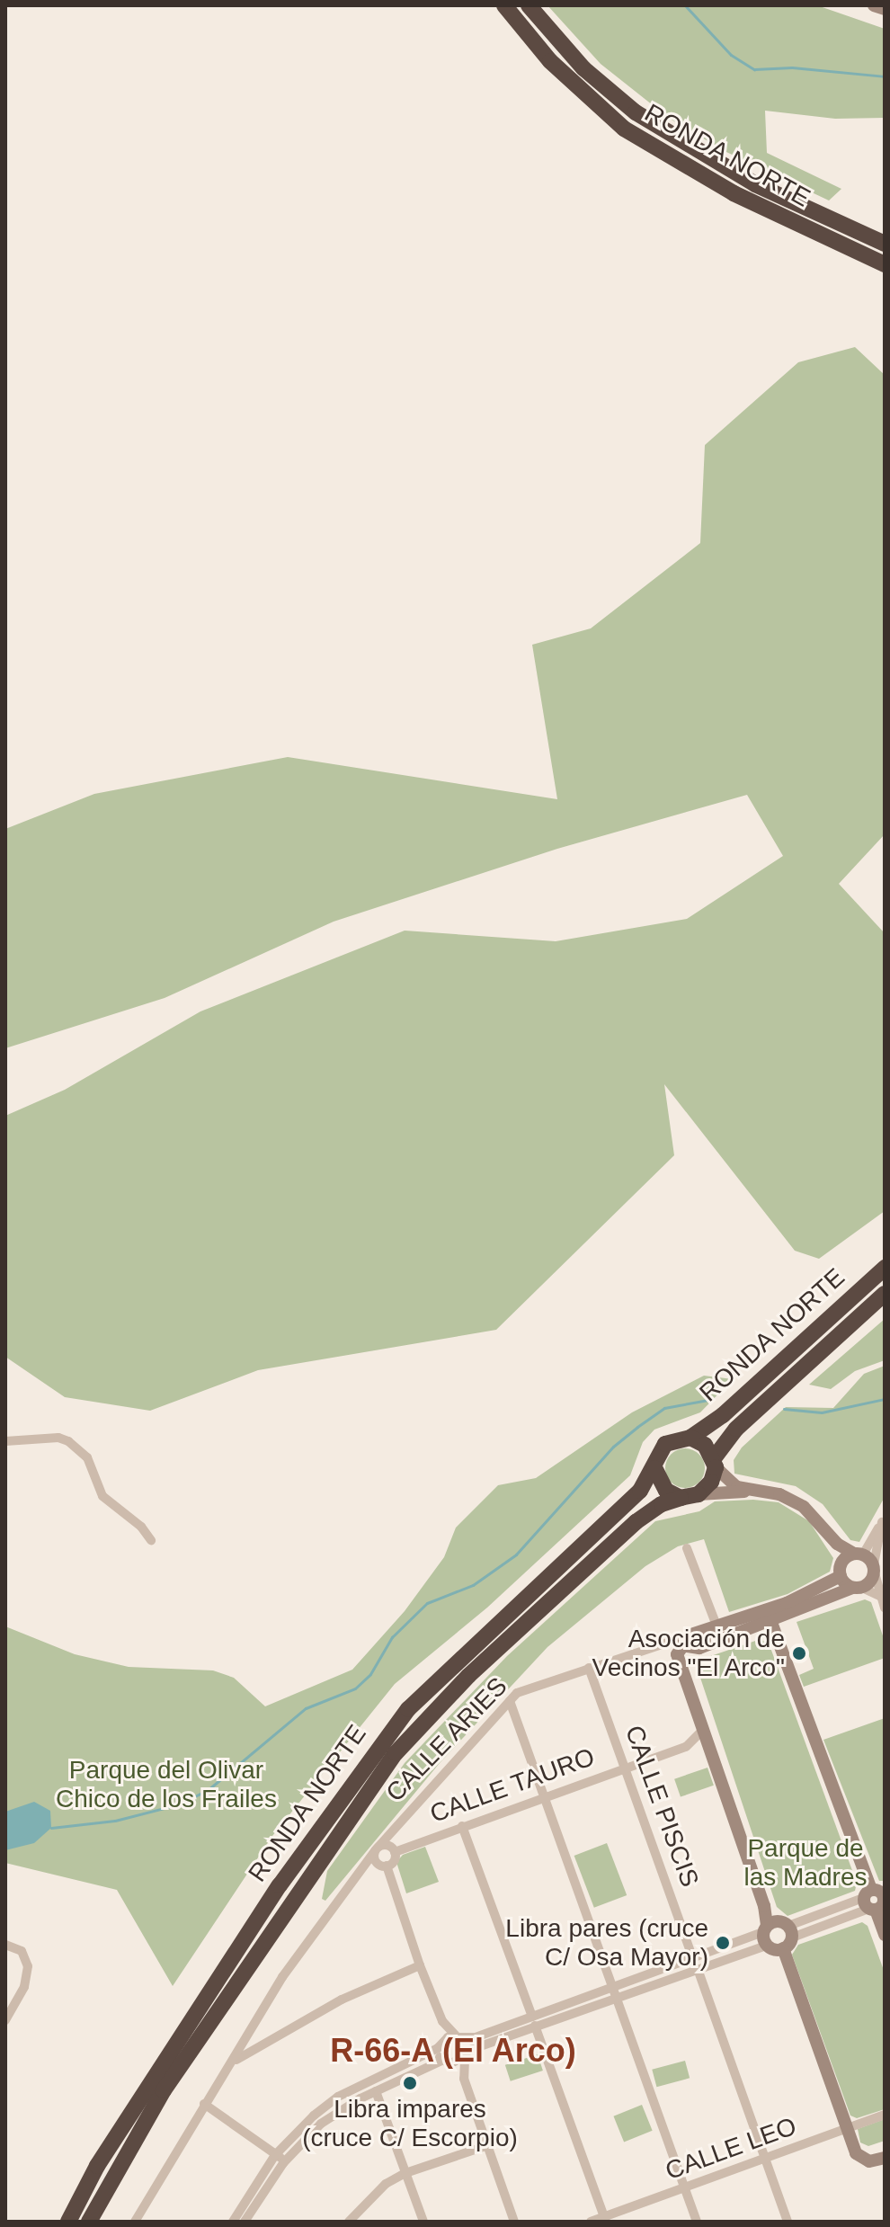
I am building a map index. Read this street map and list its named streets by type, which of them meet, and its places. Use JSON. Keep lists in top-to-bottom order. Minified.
{"streets":{"highway":["RONDA NORTE"],"main road":["CALLE ARIES"],"street":["CALLE TAURO","CALLE PISCIS","CALLE LEO"]},"crossings":[["CALLE ARIES","CALLE PISCIS"],["CALLE TAURO","CALLE PISCIS"],["CALLE PISCIS","CALLE LEO"]],"districts":["R-66-A (El Arco)"],"parks":["Parque del Olivar Chico de los Frailes","Parque de las Madres"],"places":["Asociación de Vecinos \"El Arco\"","Libra pares (cruce C/ Osa Mayor)","Libra impares (cruce C/ Escorpio)"]}
